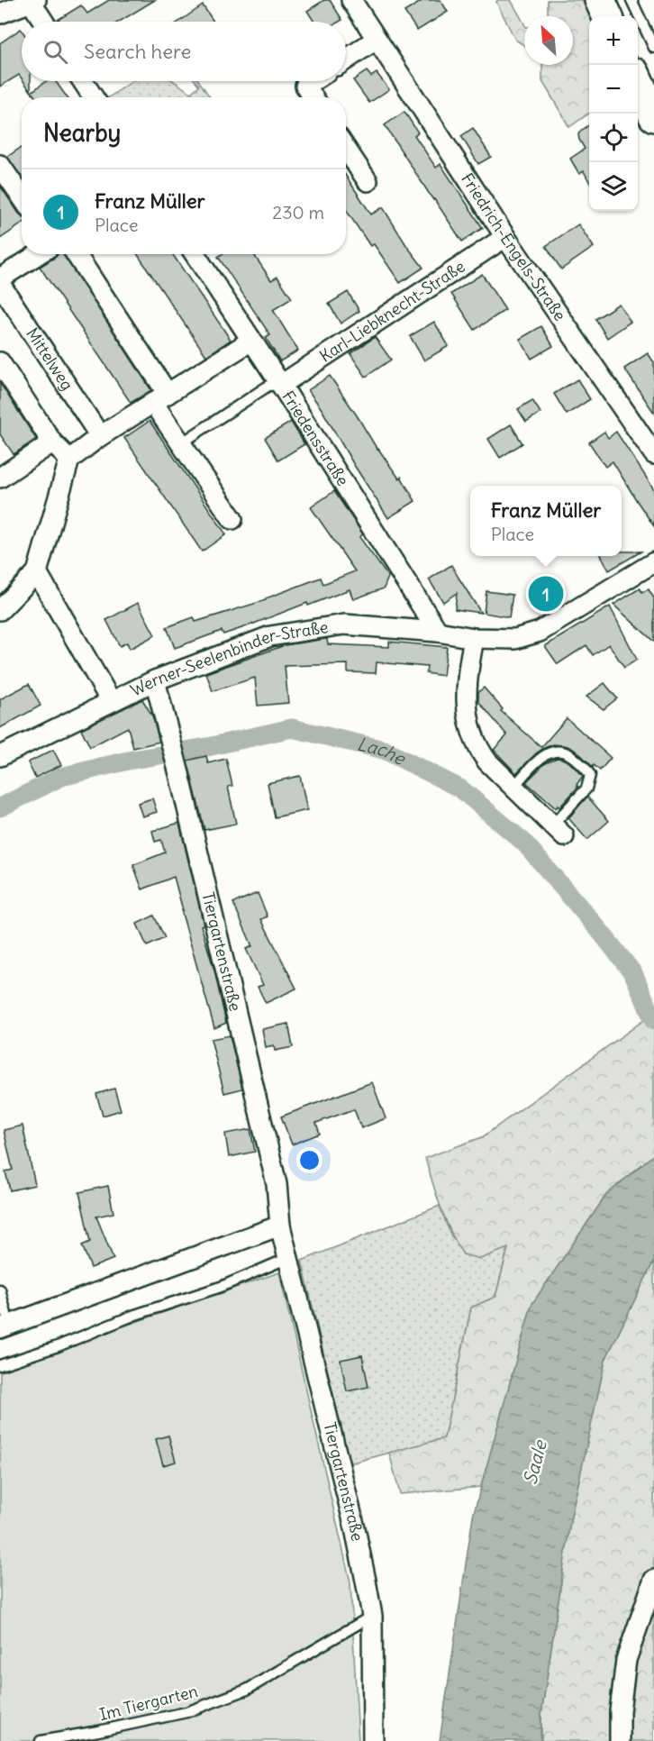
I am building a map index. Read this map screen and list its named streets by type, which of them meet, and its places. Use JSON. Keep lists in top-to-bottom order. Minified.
{"streets":{"street":["Friedrich-Engels-Straße","Karl-Liebknecht-Straße","Mittelweg","Friedensstraße","Werner-Seelenbinder-Straße","Tiergartenstraße"],"lane":["Im Tiergarten"]},"crossings":[["Friedrich-Engels-Straße","Karl-Liebknecht-Straße"],["Karl-Liebknecht-Straße","Friedensstraße"],["Friedensstraße","Werner-Seelenbinder-Straße"],["Werner-Seelenbinder-Straße","Tiergartenstraße"],["Tiergartenstraße","Im Tiergarten"]],"water":["Lache","Saale"],"north":"top left","page":{"map_buttons":["+","−"],"search":"Search here","heading":"Nearby","list":[{"mark":"1","name":"Franz Müller","note":"Place","value":"230 m"}],"popup":["Franz Müller","Place"],"pins":"1"}}
